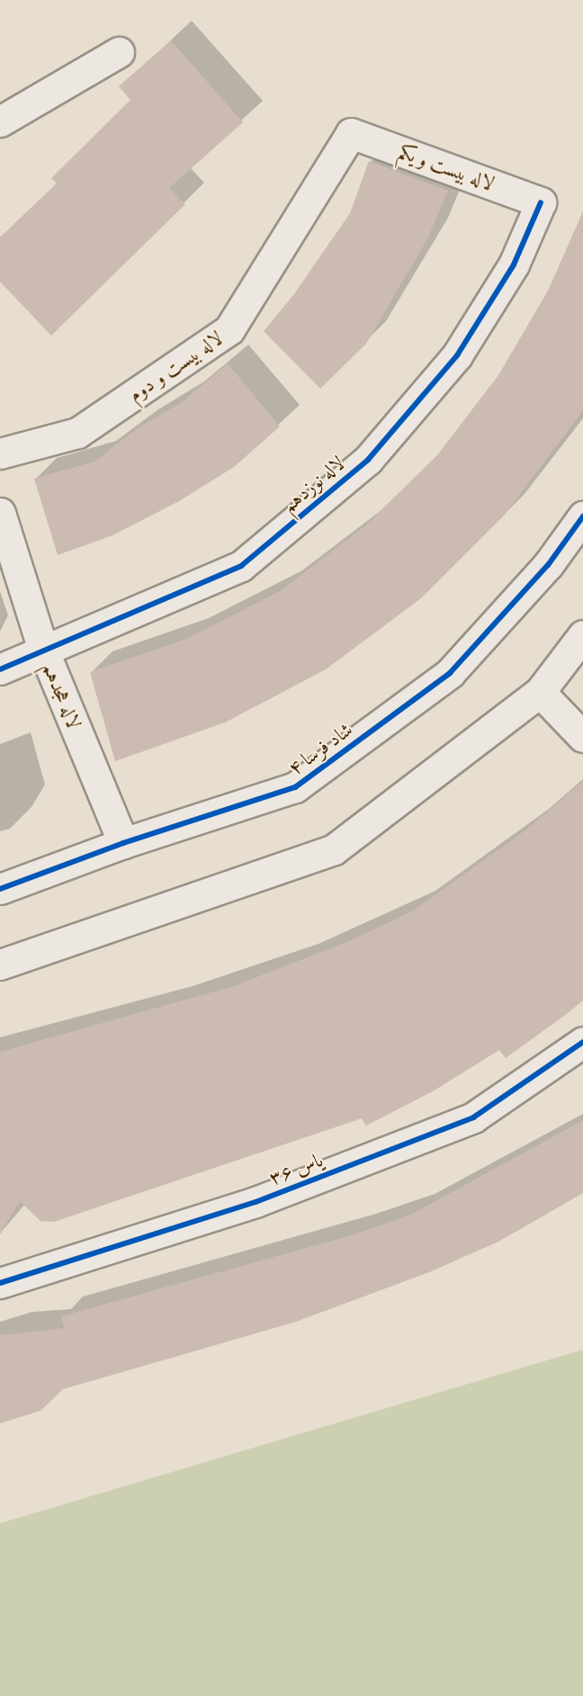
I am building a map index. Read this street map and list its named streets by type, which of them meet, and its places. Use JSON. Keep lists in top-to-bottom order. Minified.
{"streets":{"street":["لاله بیست و یکم","لاله بیست و دوم","لاله نوزدهم","لاله هجدهم","شاد فرسا ۴","یاس ۳۶"]},"crossings":[["لاله بیست و یکم","لاله بیست و دوم"],["لاله بیست و یکم","لاله نوزدهم"],["لاله نوزدهم","لاله هجدهم"],["لاله هجدهم","شاد فرسا ۴"]]}
